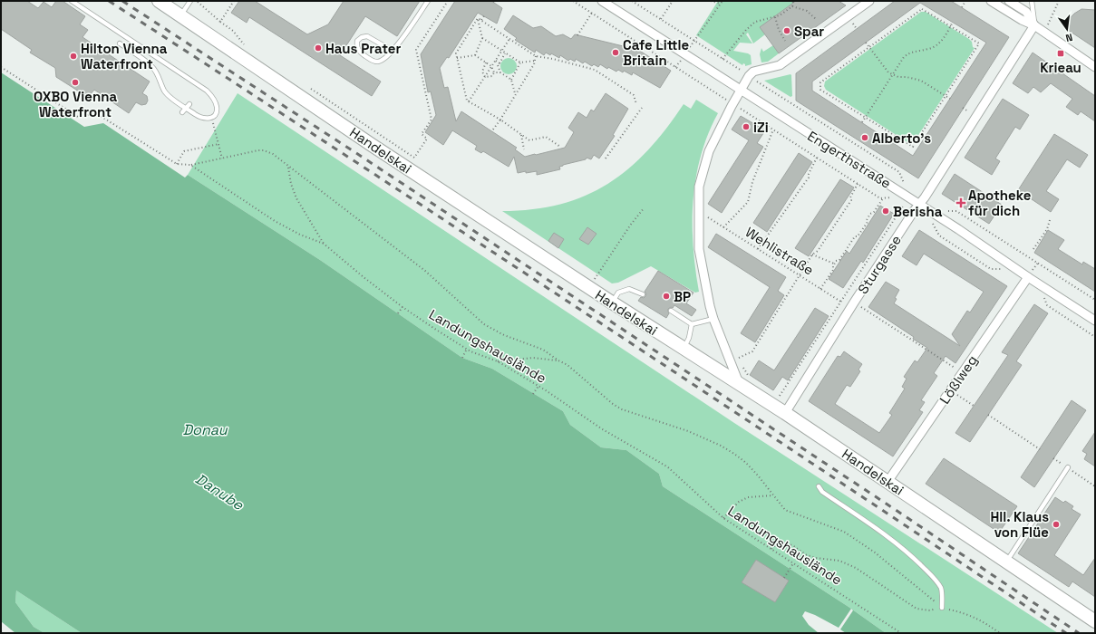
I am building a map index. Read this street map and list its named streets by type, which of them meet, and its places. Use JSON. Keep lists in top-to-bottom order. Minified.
{"streets":{"main road":["Handelskai"],"street":["Engerthstraße","Sturgasse","Lößlweg"],"path":["Wehlistraße","Landungshauslände"]},"crossings":[["Handelskai","Sturgasse"],["Handelskai","Lößlweg"],["Engerthstraße","Sturgasse"],["Engerthstraße","Lößlweg"],["Wehlistraße","Sturgasse"],["Wehlistraße","Lößlweg"]],"water":["Donau","Danube"],"places":{"other":["Spar","Haus Prater","Cafe Little Britain","Hilton Vienna Waterfront","OXBO Vienna Waterfront","iZi","Alberto's","Berisha","BP","Hll. Klaus von Flüe"],"transit":["Krieau"],"health":["Apotheke für dich"]},"north":"bottom"}
